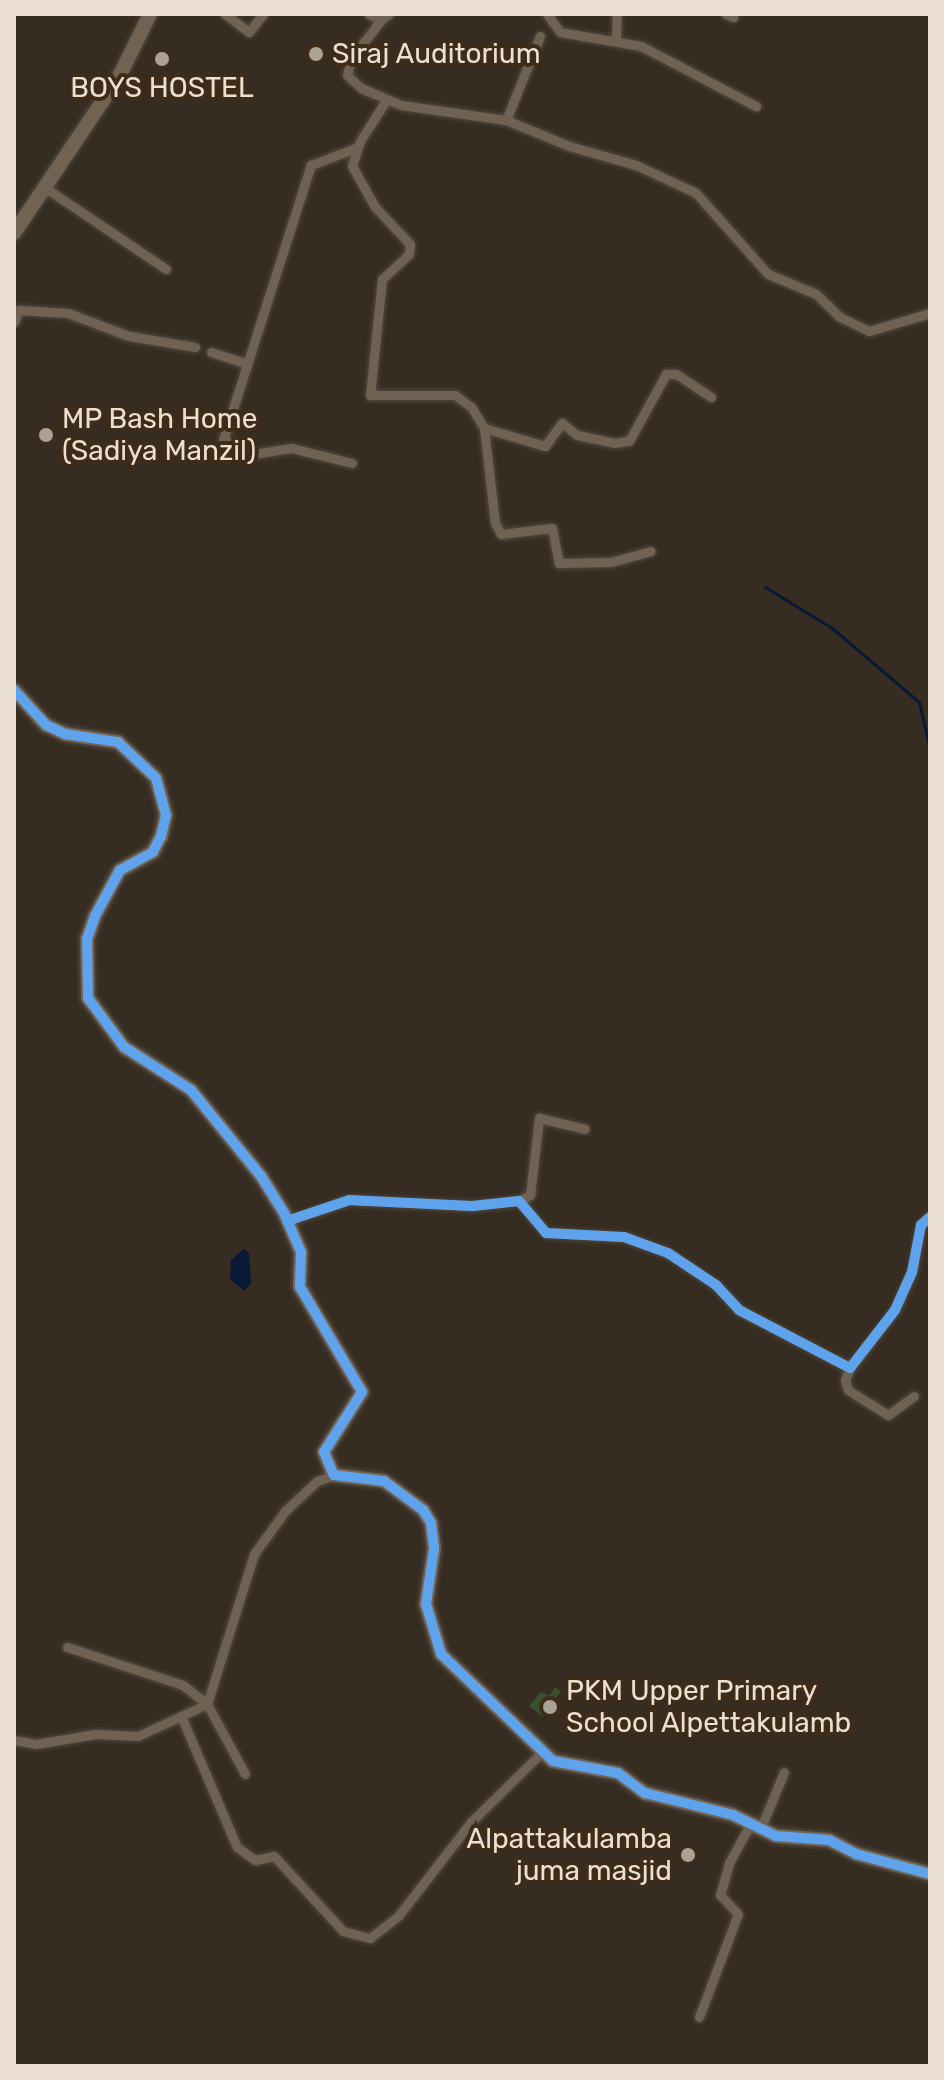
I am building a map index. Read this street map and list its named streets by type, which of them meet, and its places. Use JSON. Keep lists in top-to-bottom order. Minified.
{"places":["Siraj Auditorium","BOYS HOSTEL","MP Bash Home (Sadiya Manzil)","PKM Upper Primary School Alpettakulamb","Alpattakulamba juma masjid"]}
